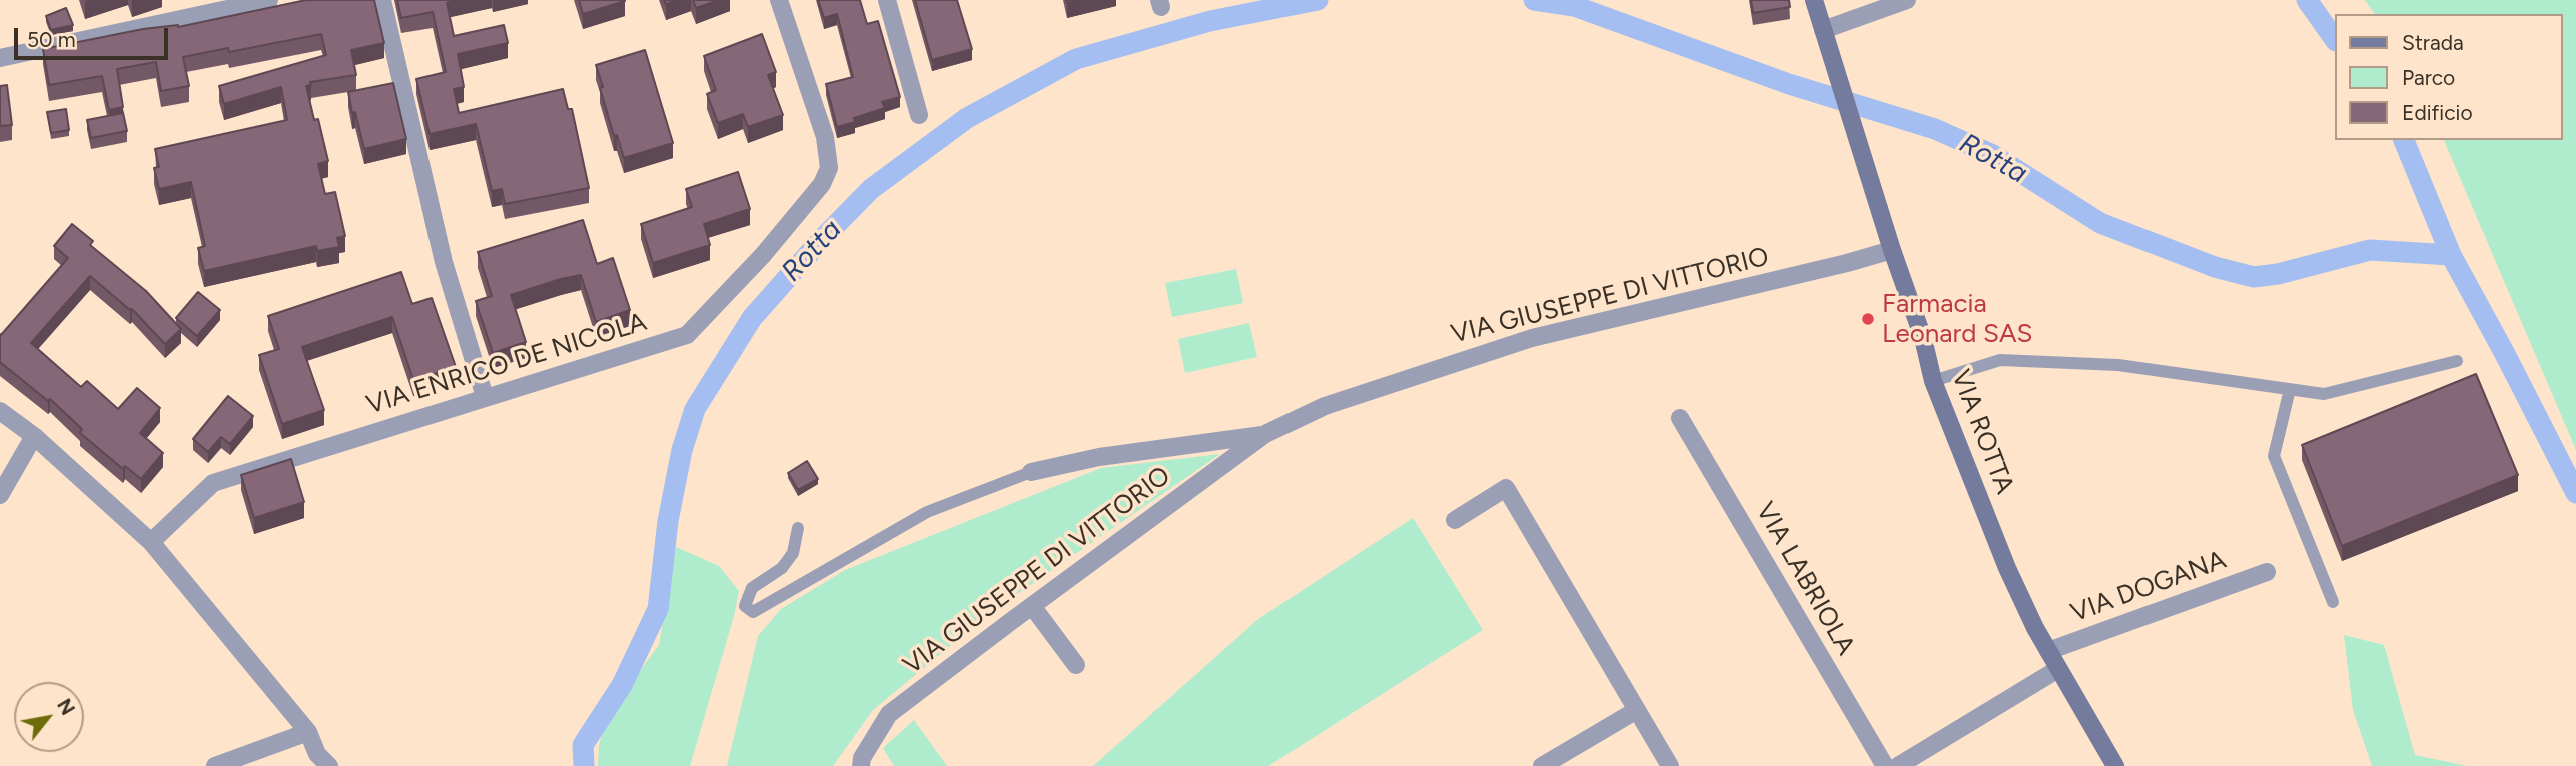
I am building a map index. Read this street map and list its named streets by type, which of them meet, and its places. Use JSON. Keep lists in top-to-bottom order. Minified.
{"streets":{"street":["VIA GIUSEPPE DI VITTORIO","VIA ENRICO DE NICOLA","VIA ROTTA","VIA LABRIOLA","VIA DOGANA"]},"crossings":[["VIA GIUSEPPE DI VITTORIO","VIA ROTTA"],["VIA ROTTA","VIA DOGANA"]],"water":["Rotta"],"places":["Farmacia Leonard SAS"],"legend":["Strada","Parco","Edificio"],"scale_bar":"50 m","north":"top right"}
